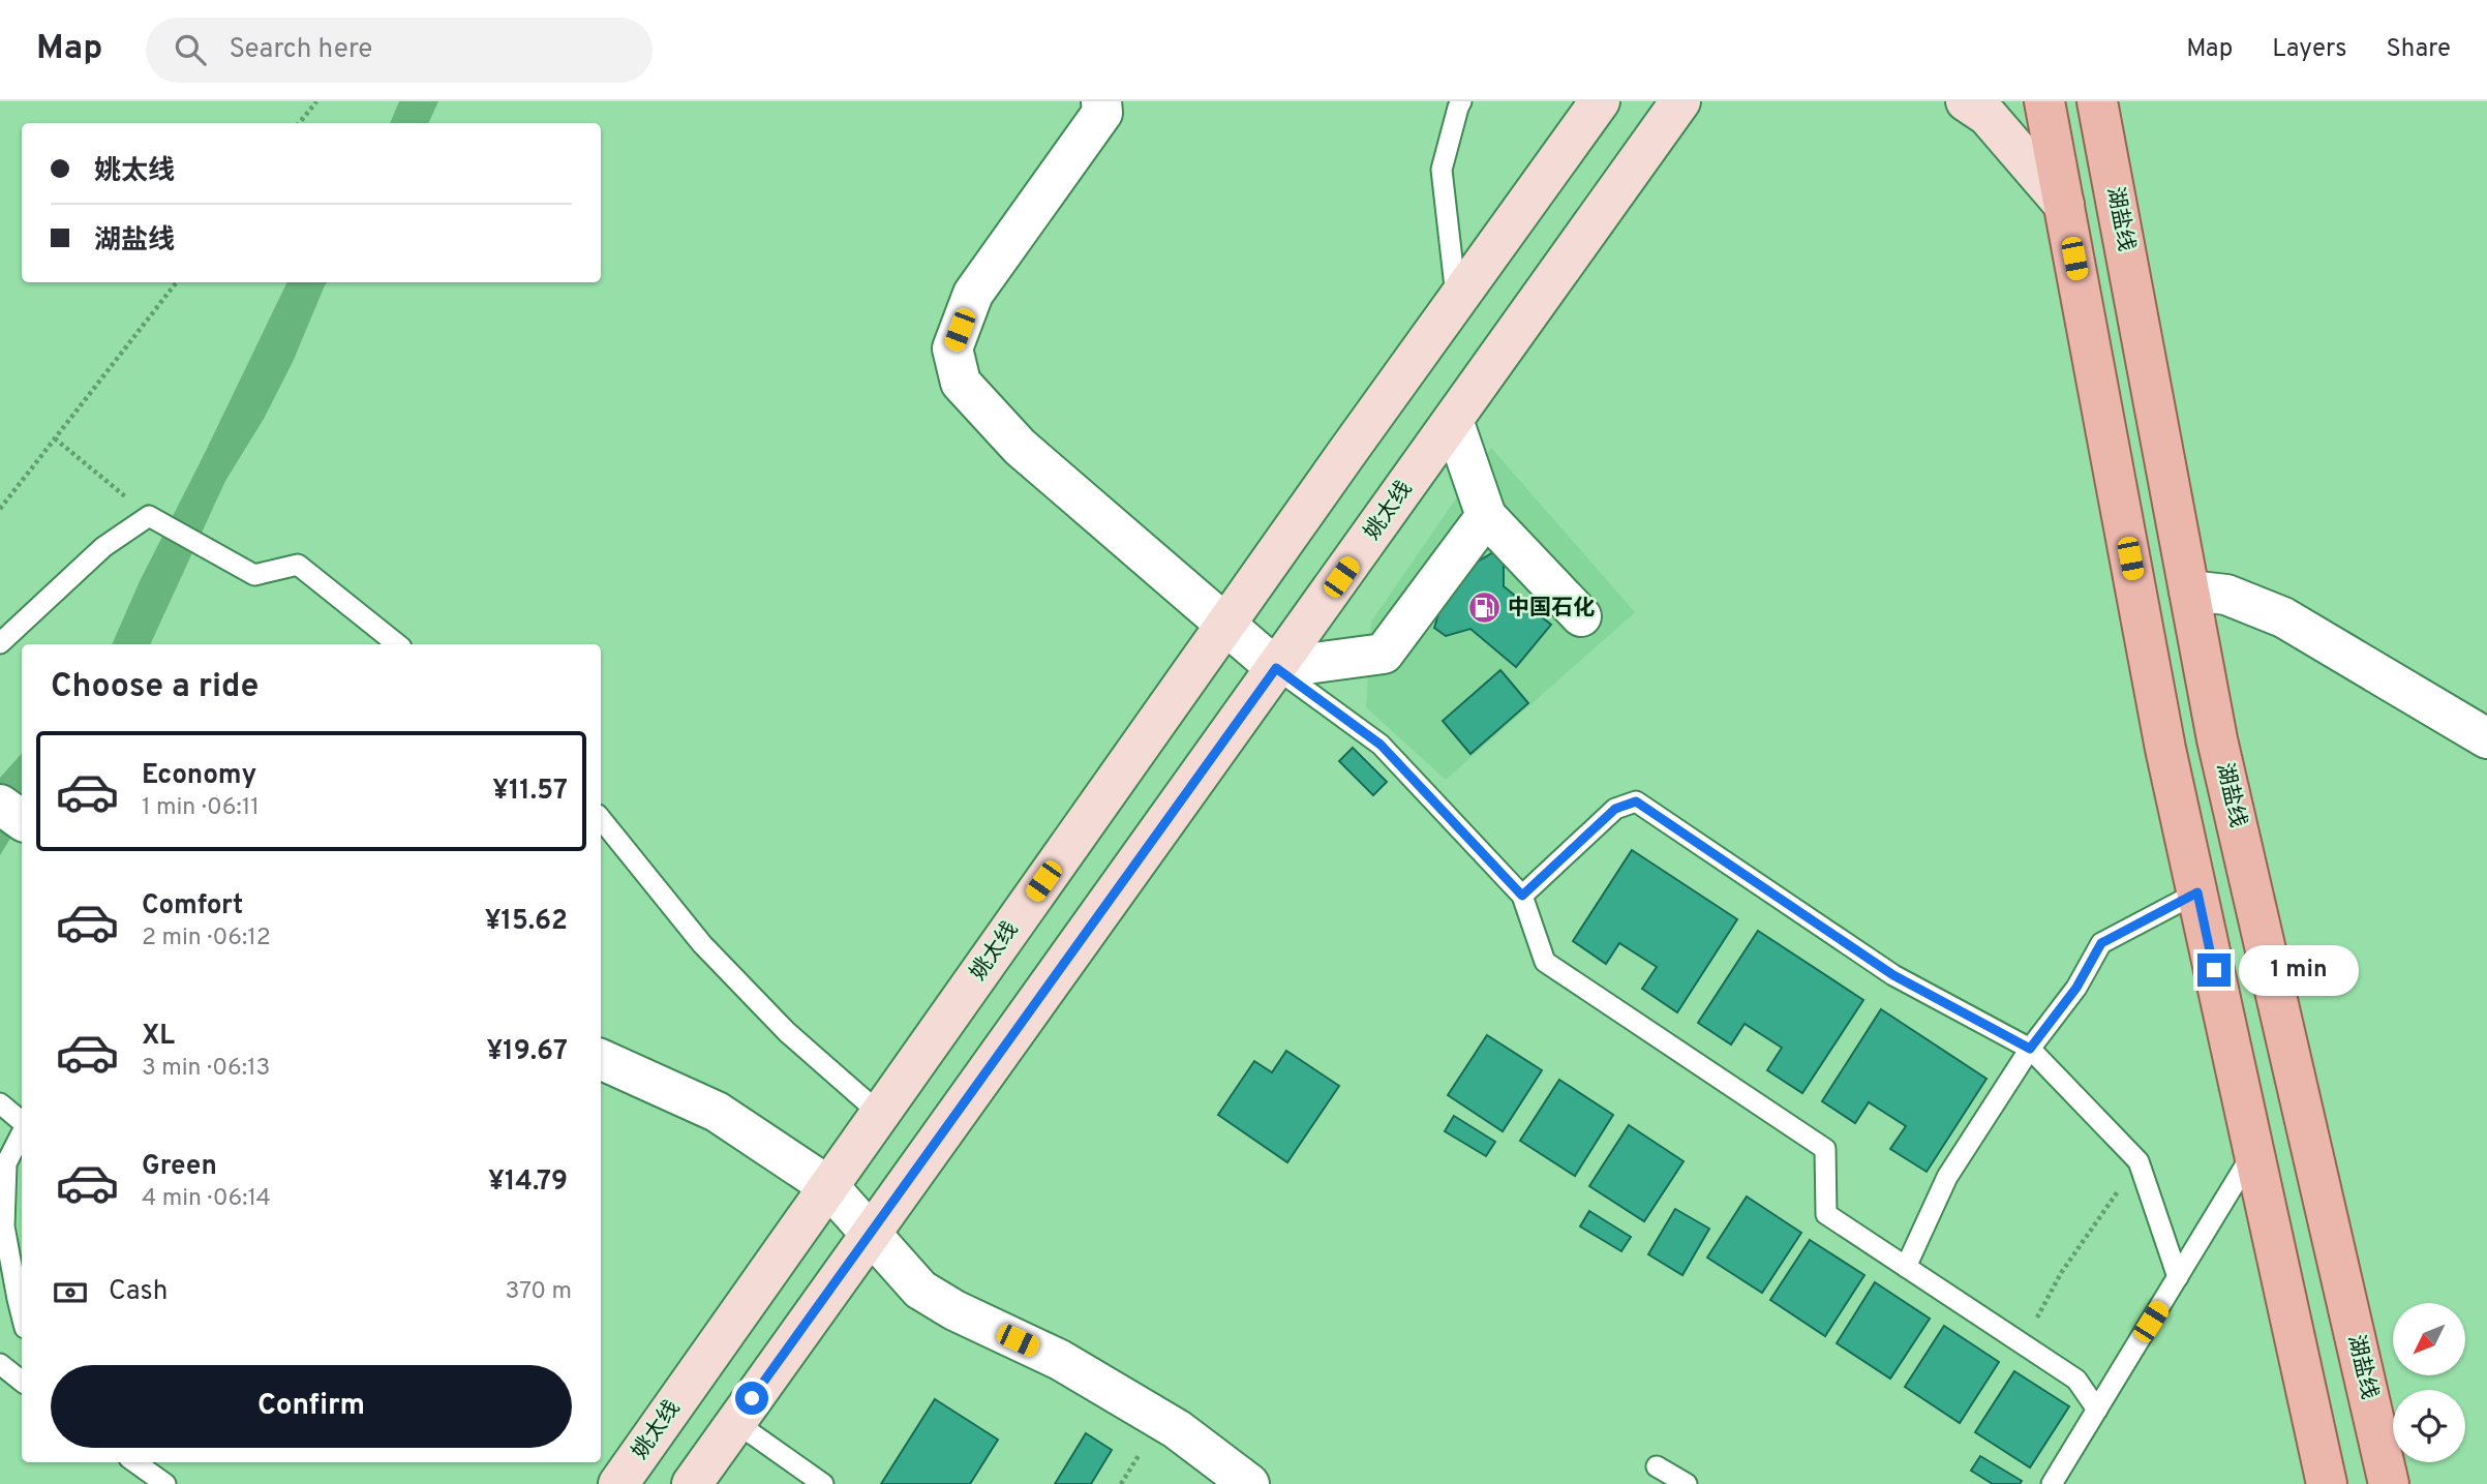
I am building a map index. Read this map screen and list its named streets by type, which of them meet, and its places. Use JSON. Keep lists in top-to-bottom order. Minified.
{"streets":{"main road":["湖盐线","姚太线"]},"places":{"fuel station":["中国石化"]},"north":"bottom left","page":{"header":"Map","search":"Search here","nav":["Map","Layers","Share"],"banner":["姚太线","湖盐线"],"heading":"Choose a ride","list":[{"name":"Economy","note":"1 min · 06:11","value":"¥11.57"},{"name":"Comfort","note":"2 min · 06:12","value":"¥15.62"},{"name":"XL","note":"3 min · 06:13","value":"¥19.67"},{"name":"Green","note":"4 min · 06:14","value":"¥14.79"}],"bubble":"1 min","pay":["Cash","370 m"],"buttons":"Confirm"}}
